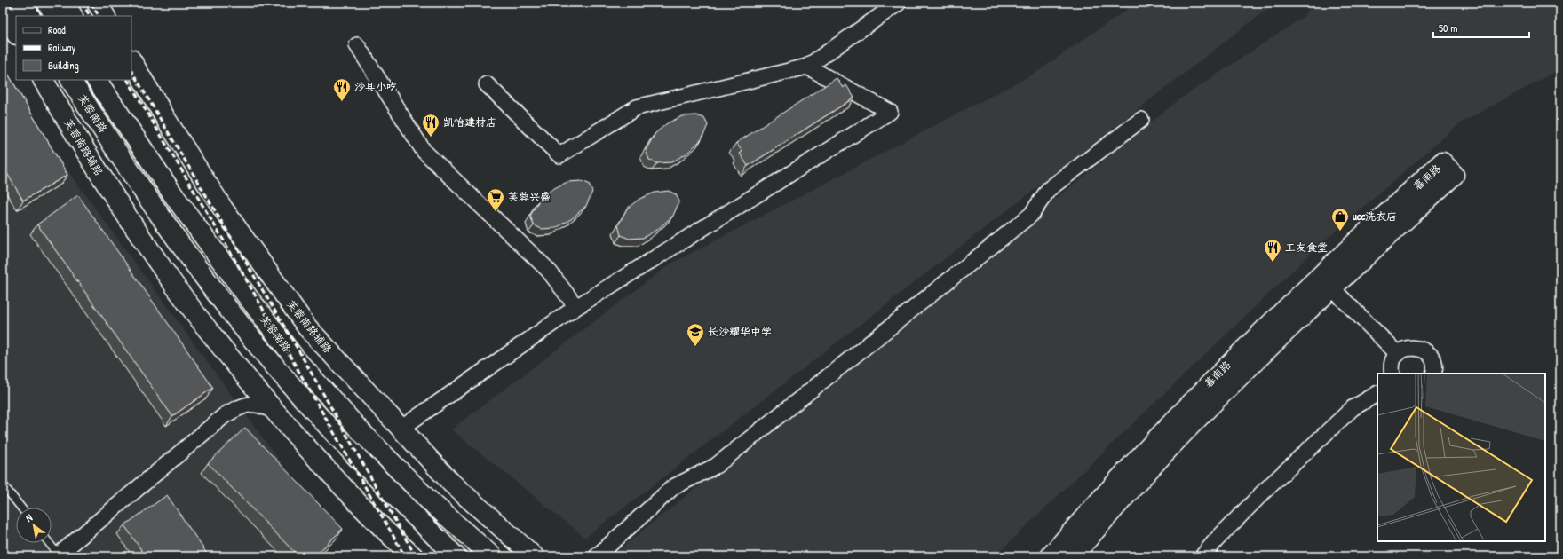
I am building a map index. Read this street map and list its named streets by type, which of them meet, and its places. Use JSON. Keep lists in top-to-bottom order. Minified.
{"streets":{"main road":["芙蓉南路","芙蓉南路辅路","暮南路"]},"places":{"restaurant":["沙县小吃","凯怡建材店","工友食堂"],"supermarket":["芙蓉兴盛"],"shop":["ucc洗衣店"],"school or university":["长沙耀华中学"]},"legend":["Road","Railway","Building"],"scale_bar":"50 m","north":"top left"}
